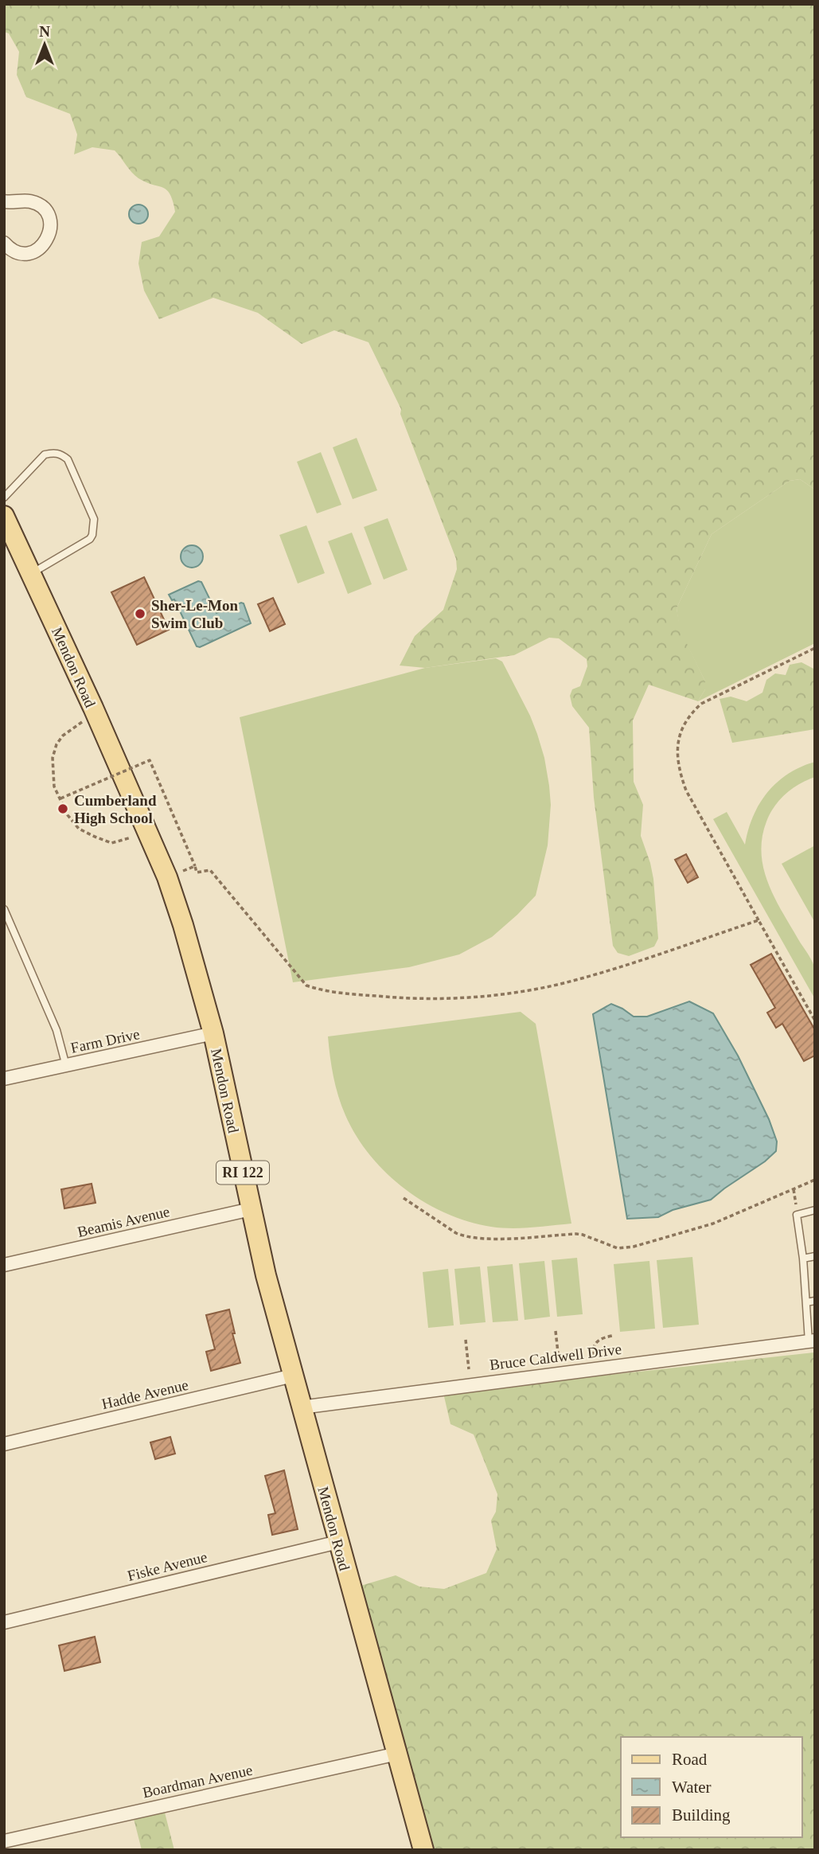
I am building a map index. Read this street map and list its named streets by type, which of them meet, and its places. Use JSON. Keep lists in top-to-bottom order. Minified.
{"streets":{"main road":["Mendon Road","RI 122"],"street":["Farm Drive","Beamis Avenue","Bruce Caldwell Drive","Hadde Avenue","Fiske Avenue","Boardman Avenue"]},"crossings":[["Mendon Road","Farm Drive"],["Mendon Road","Beamis Avenue"],["Mendon Road","Bruce Caldwell Drive"],["Mendon Road","Hadde Avenue"],["Mendon Road","Fiske Avenue"],["Mendon Road","Boardman Avenue"]],"places":["Sher-Le-Mon Swim Club","Cumberland High School"],"legend":["Road","Water","Building"],"north":"top"}
